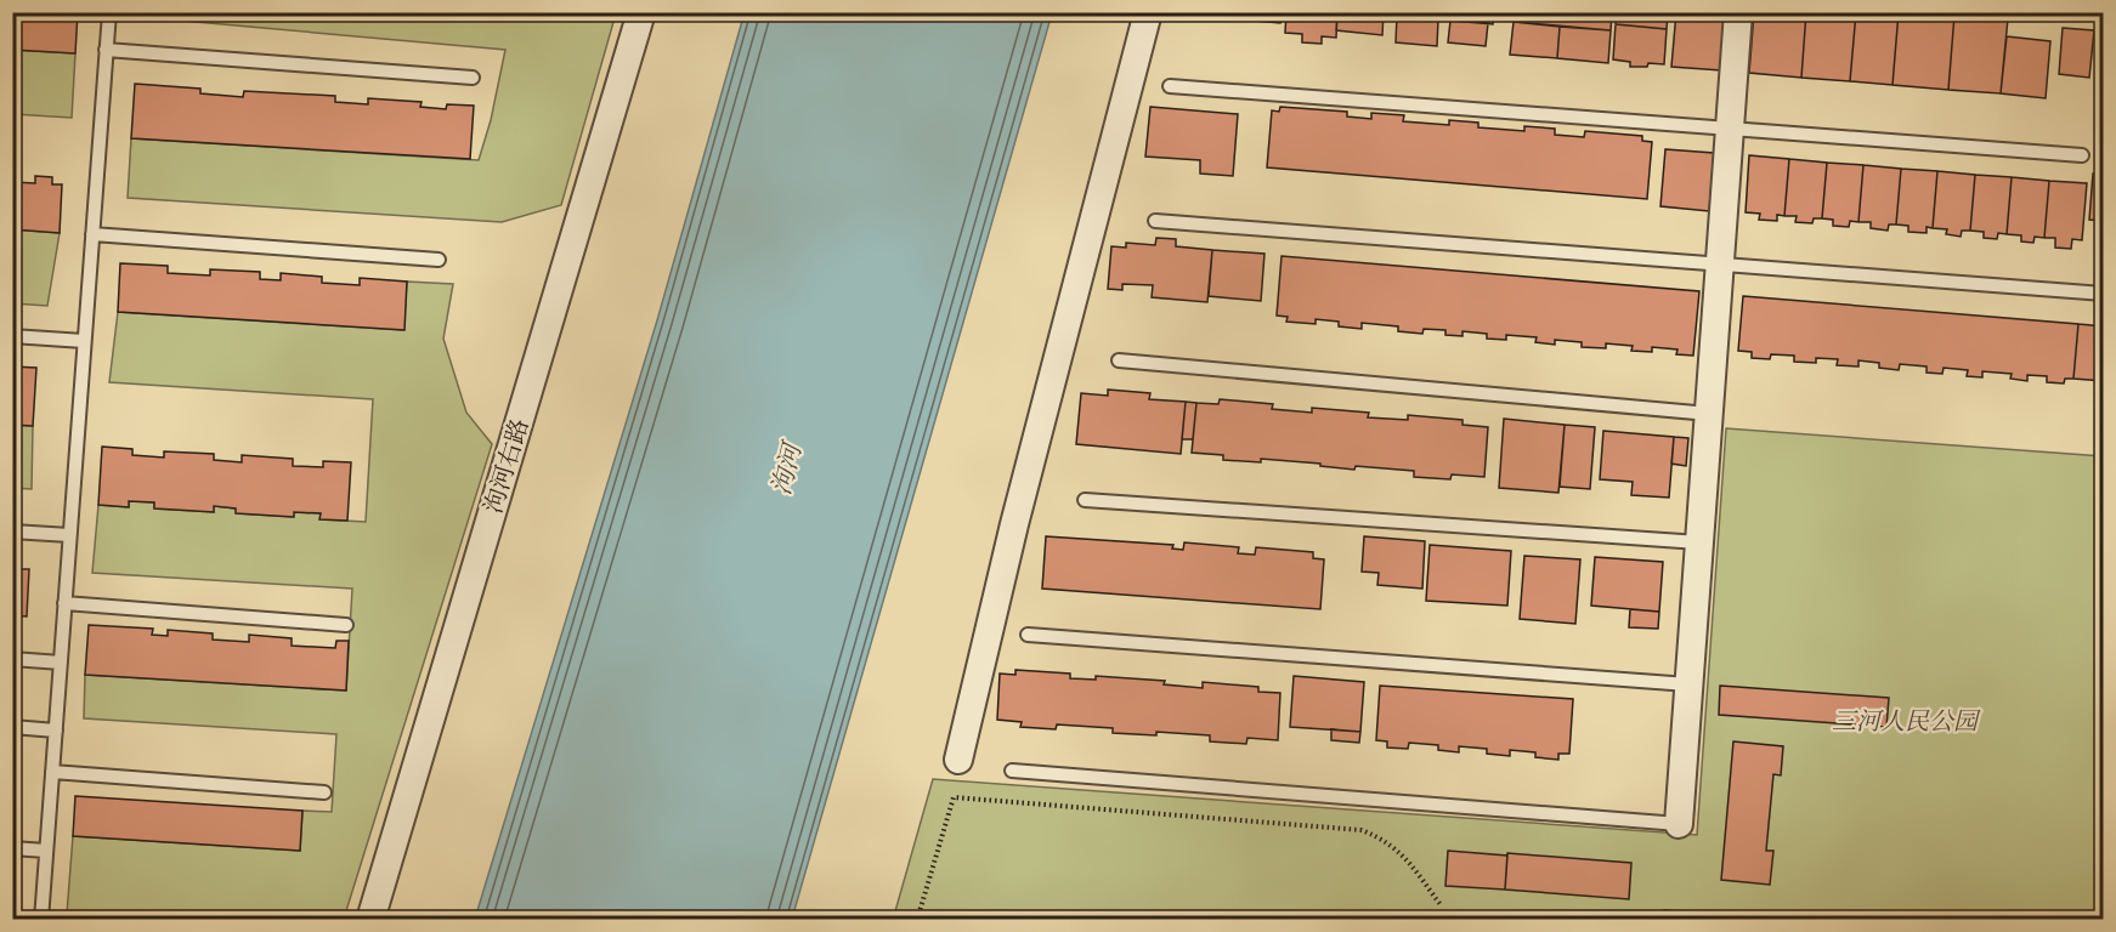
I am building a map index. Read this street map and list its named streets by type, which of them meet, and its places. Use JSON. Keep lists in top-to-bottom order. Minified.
{"streets":{"street":["泃河右路"]},"water":["泃河"],"parks":["三河人民公园"]}
